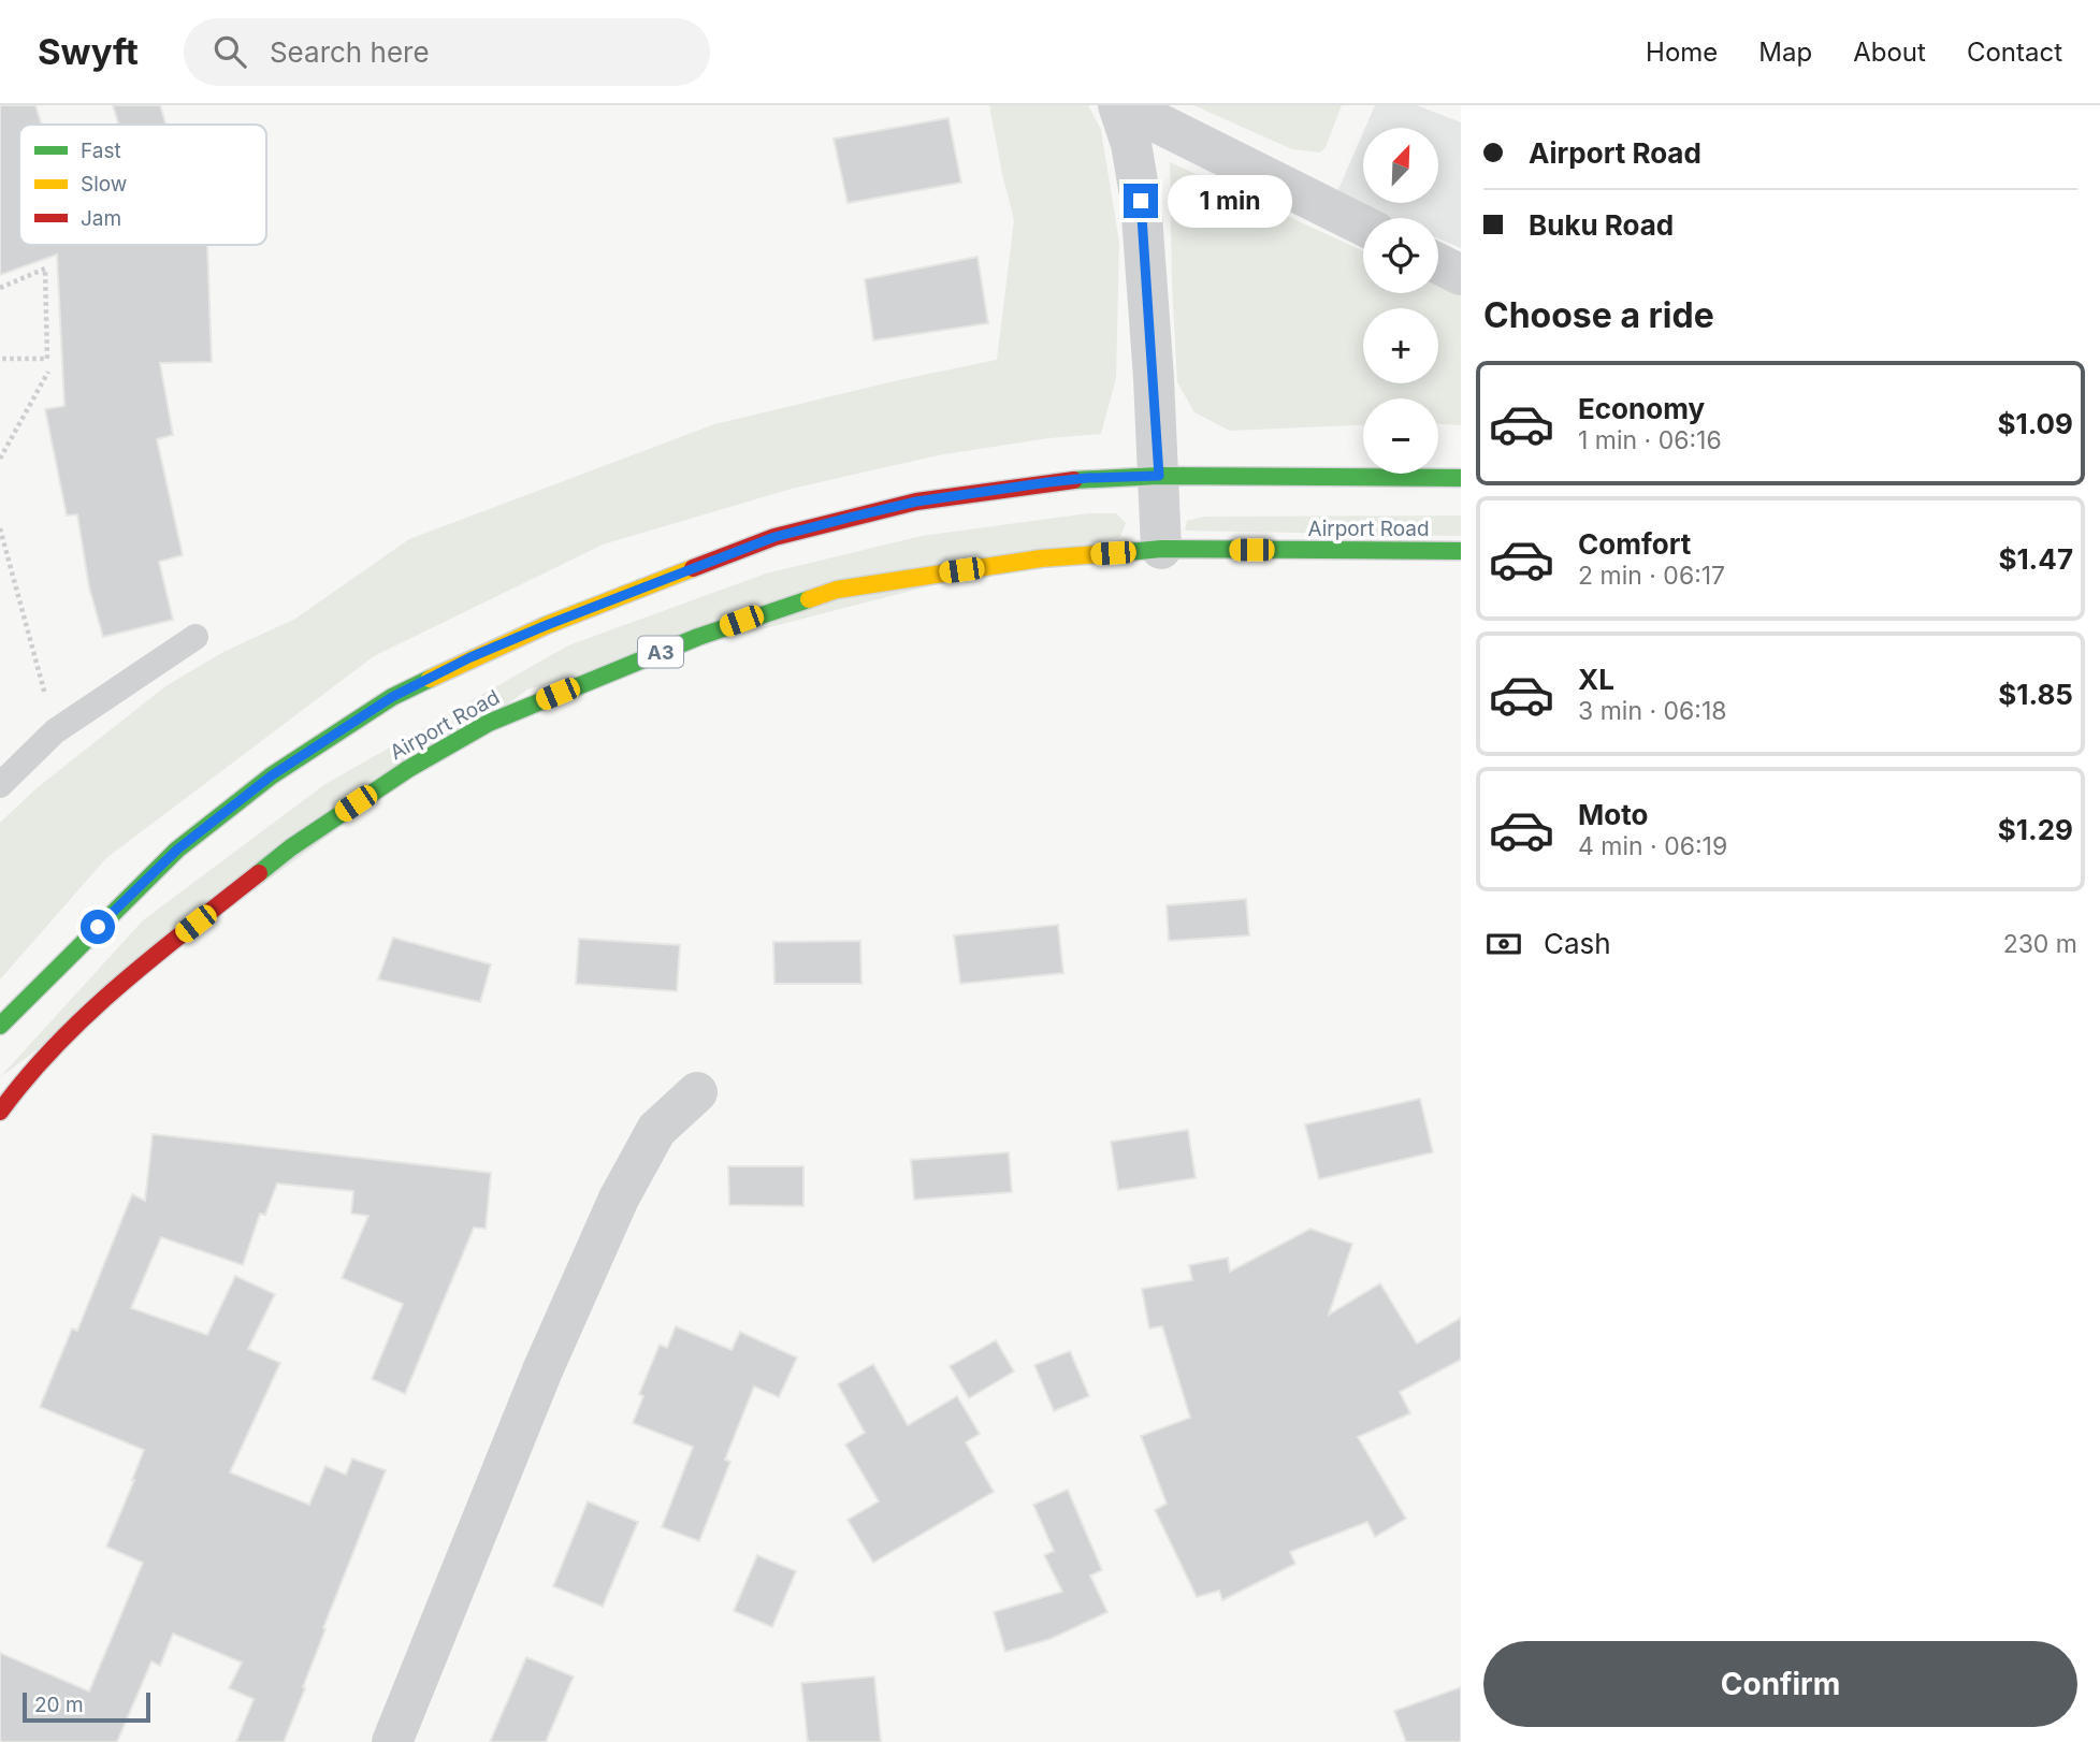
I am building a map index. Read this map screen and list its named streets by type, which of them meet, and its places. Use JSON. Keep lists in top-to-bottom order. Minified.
{"streets":{"highway":["Airport Road","A3"]},"legend":["Fast","Slow","Jam"],"scale_bar":"20 m","north":"top right","page":{"header":"Swyft","search":"Search here","nav":["Home","Map","About","Contact"],"banner":["Airport Road","Buku Road"],"map_buttons":["+","−"],"bubble":"1 min","heading":"Choose a ride","list":[{"name":"Economy","note":"1 min · 06:16","value":"$1.09"},{"name":"Comfort","note":"2 min · 06:17","value":"$1.47"},{"name":"XL","note":"3 min · 06:18","value":"$1.85"},{"name":"Moto","note":"4 min · 06:19","value":"$1.29"}],"pay":["Cash","230 m"],"buttons":"Confirm","scale":"20 m"}}
